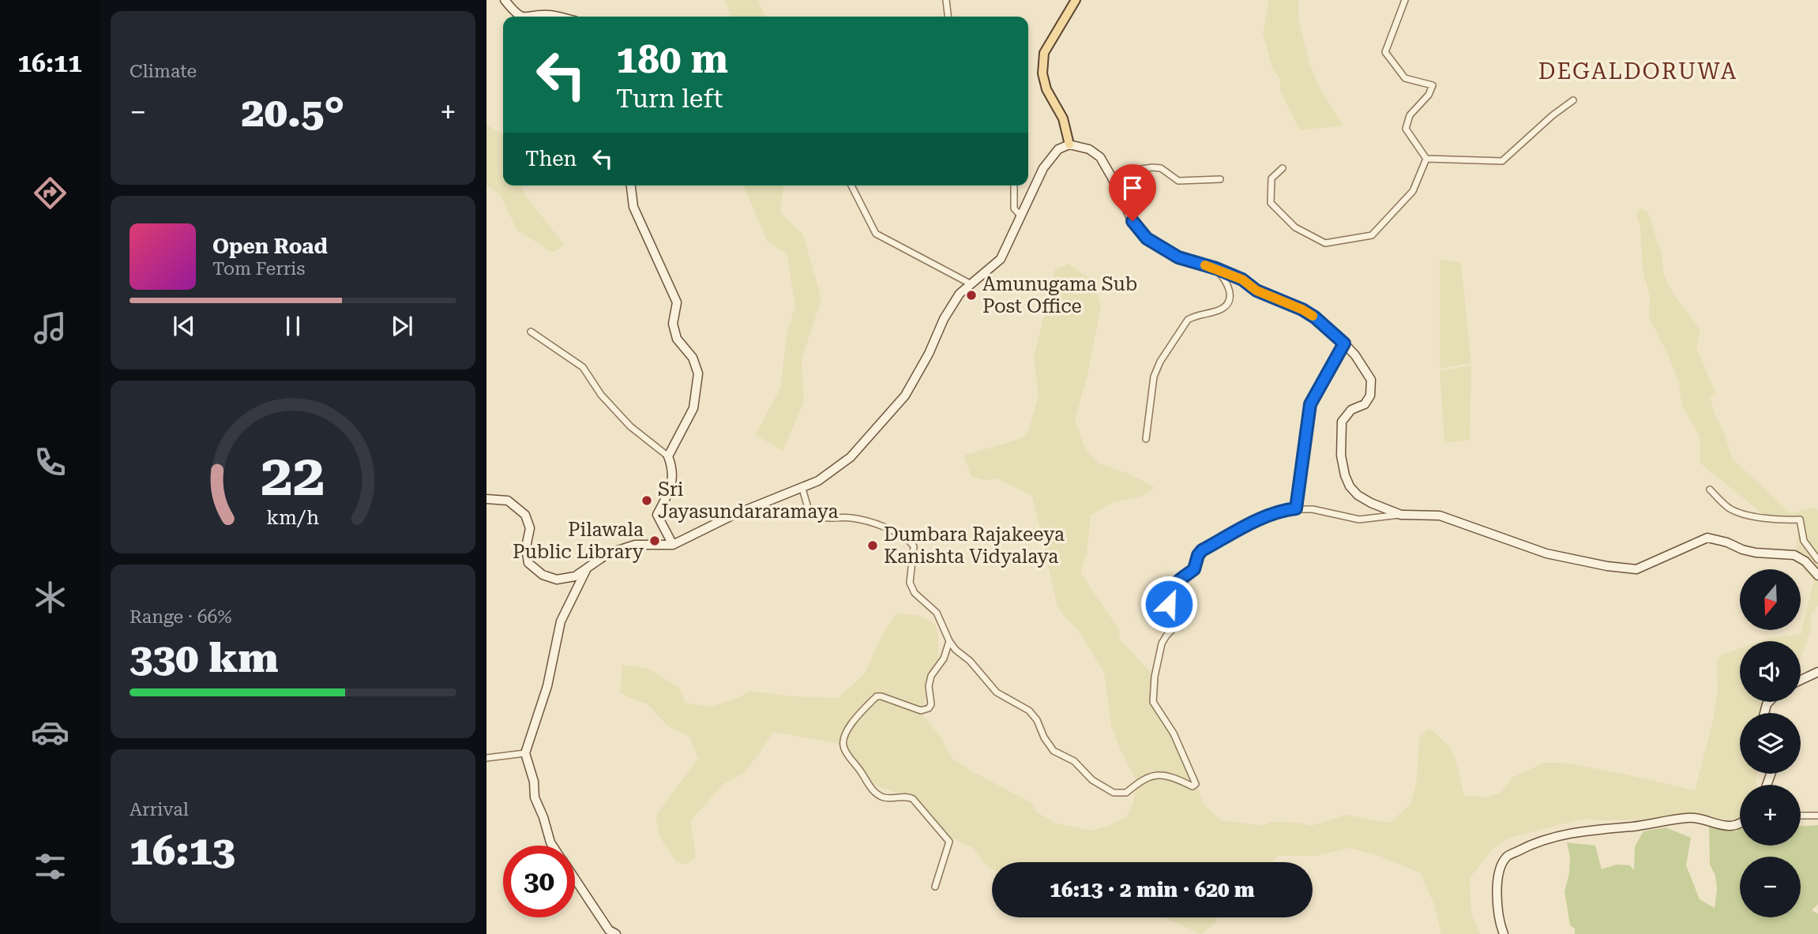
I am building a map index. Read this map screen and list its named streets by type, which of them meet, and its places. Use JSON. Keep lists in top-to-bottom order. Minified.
{"districts":["DEGALDORUWA"],"places":["Amunugama Sub Post Office","Sri Jayasundararamaya","Pilawala Public Library","Dumbara Rajakeeya Kanishta Vidyalaya"],"north":"bottom","page":{"tabs":"16:11","tile":["Climate",["Range · 66%","330 km"],["Arrival","16:13"]],"turn":["180 m","Turn left"],"heat":["−","20.5°","+"],"then":"Then","song":["Open Road","Tom Ferris"],"map_buttons":["+","−"],"limit":"30","trip":"16:13 · 2 min · 620 m","gauge":["22","km/h"]}}
